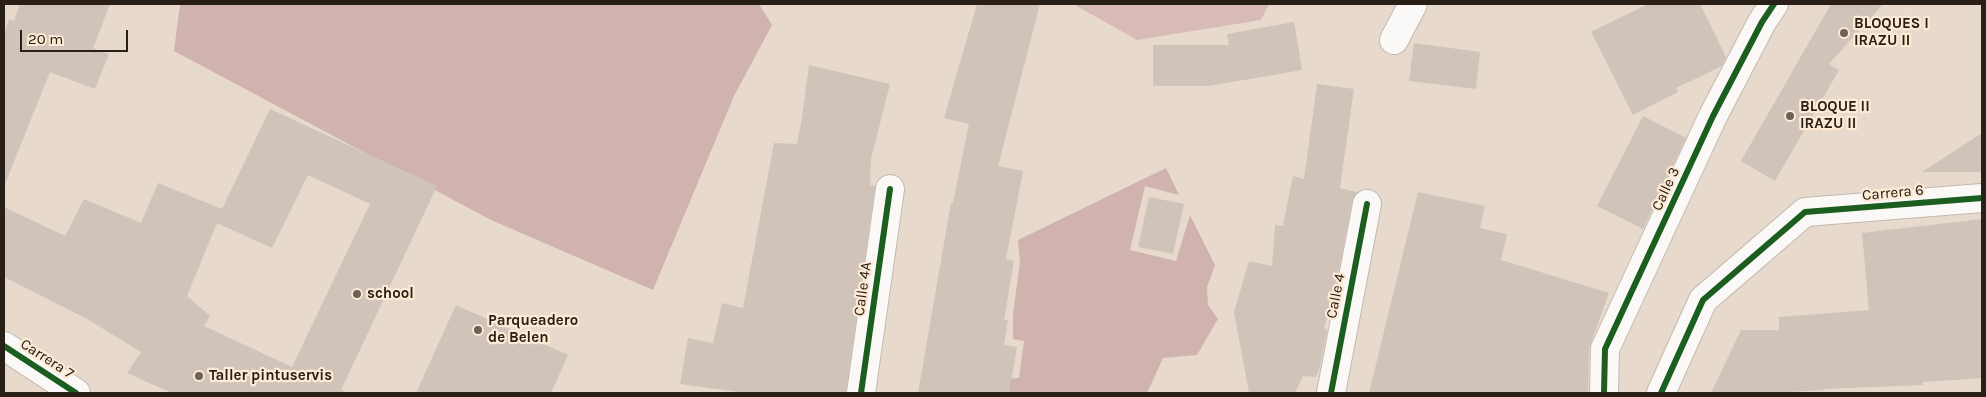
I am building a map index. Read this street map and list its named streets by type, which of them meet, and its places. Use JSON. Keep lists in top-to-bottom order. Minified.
{"streets":{"street":["Calle 3","Carrera 6","Calle 4A","Calle 4","Carrera 7"]},"places":["BLOQUES I IRAZU II","BLOQUE II IRAZU II","school","Parqueadero de Belen","Taller pintuservis"],"scale_bar":"20 m"}
